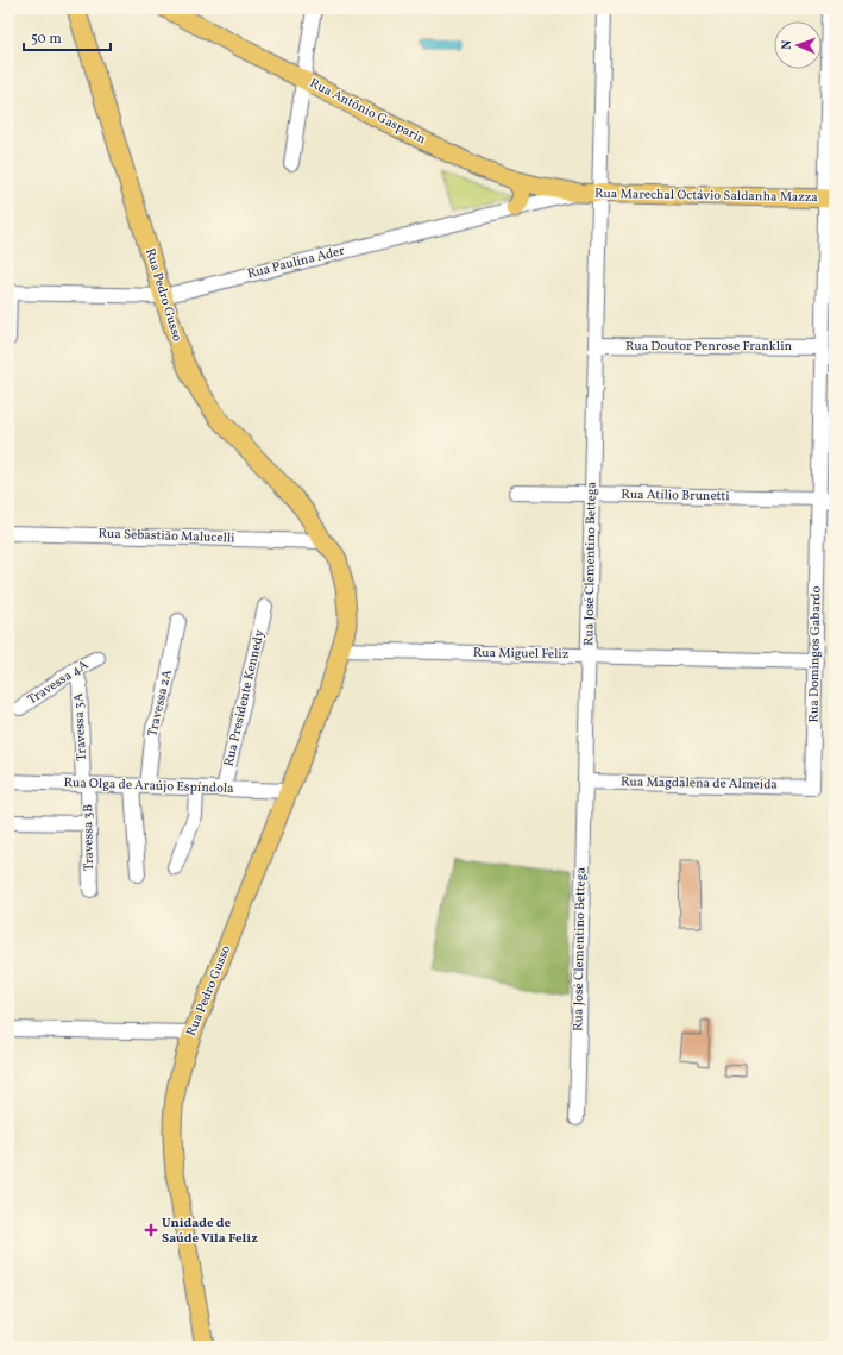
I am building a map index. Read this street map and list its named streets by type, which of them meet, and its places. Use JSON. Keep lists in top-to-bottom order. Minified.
{"streets":{"main road":["Rua Antônio Gasparin","Rua Marechal Octávio Saldanha Mazza","Rua Pedro Gusso"],"street":["Rua Paulina Ader","Rua Doutor Penrose Franklin","Rua Atílio Brunetti","Rua Sebastião Malucelli","Rua José Clementino Bettega","Rua Miguel Feliz","Rua Domingos Gabardo","Travessa 4A","Rua Presidente Kennedy","Travessa 2A","Travessa 3A","Rua Magdalena de Almeida","Rua Olga de Araújo Espíndola","Travessa 3B"]},"crossings":[["Rua Antônio Gasparin","Rua Marechal Octávio Saldanha Mazza"],["Rua Antônio Gasparin","Rua Paulina Ader"],["Rua Marechal Octávio Saldanha Mazza","Rua Paulina Ader"],["Rua Marechal Octávio Saldanha Mazza","Rua José Clementino Bettega"],["Rua Marechal Octávio Saldanha Mazza","Rua Domingos Gabardo"],["Rua Paulina Ader","Rua Pedro Gusso"],["Rua Pedro Gusso","Rua Sebastião Malucelli"],["Rua Pedro Gusso","Rua Miguel Feliz"],["Rua Pedro Gusso","Rua Olga de Araújo Espíndola"],["Rua Doutor Penrose Franklin","Rua José Clementino Bettega"],["Rua Doutor Penrose Franklin","Rua Domingos Gabardo"],["Rua Atílio Brunetti","Rua José Clementino Bettega"],["Rua Atílio Brunetti","Rua Domingos Gabardo"],["Rua José Clementino Bettega","Rua Miguel Feliz"],["Rua José Clementino Bettega","Rua Magdalena de Almeida"],["Rua Miguel Feliz","Rua Domingos Gabardo"],["Rua Domingos Gabardo","Rua Magdalena de Almeida"],["Travessa 4A","Travessa 3A"],["Rua Presidente Kennedy","Rua Olga de Araújo Espíndola"],["Travessa 2A","Rua Olga de Araújo Espíndola"],["Travessa 3A","Rua Olga de Araújo Espíndola"],["Travessa 3A","Travessa 3B"],["Rua Olga de Araújo Espíndola","Travessa 3B"]],"places":{"health":["Unidade de Saúde Vila Feliz"]},"scale_bar":"50 m","north":"left"}
